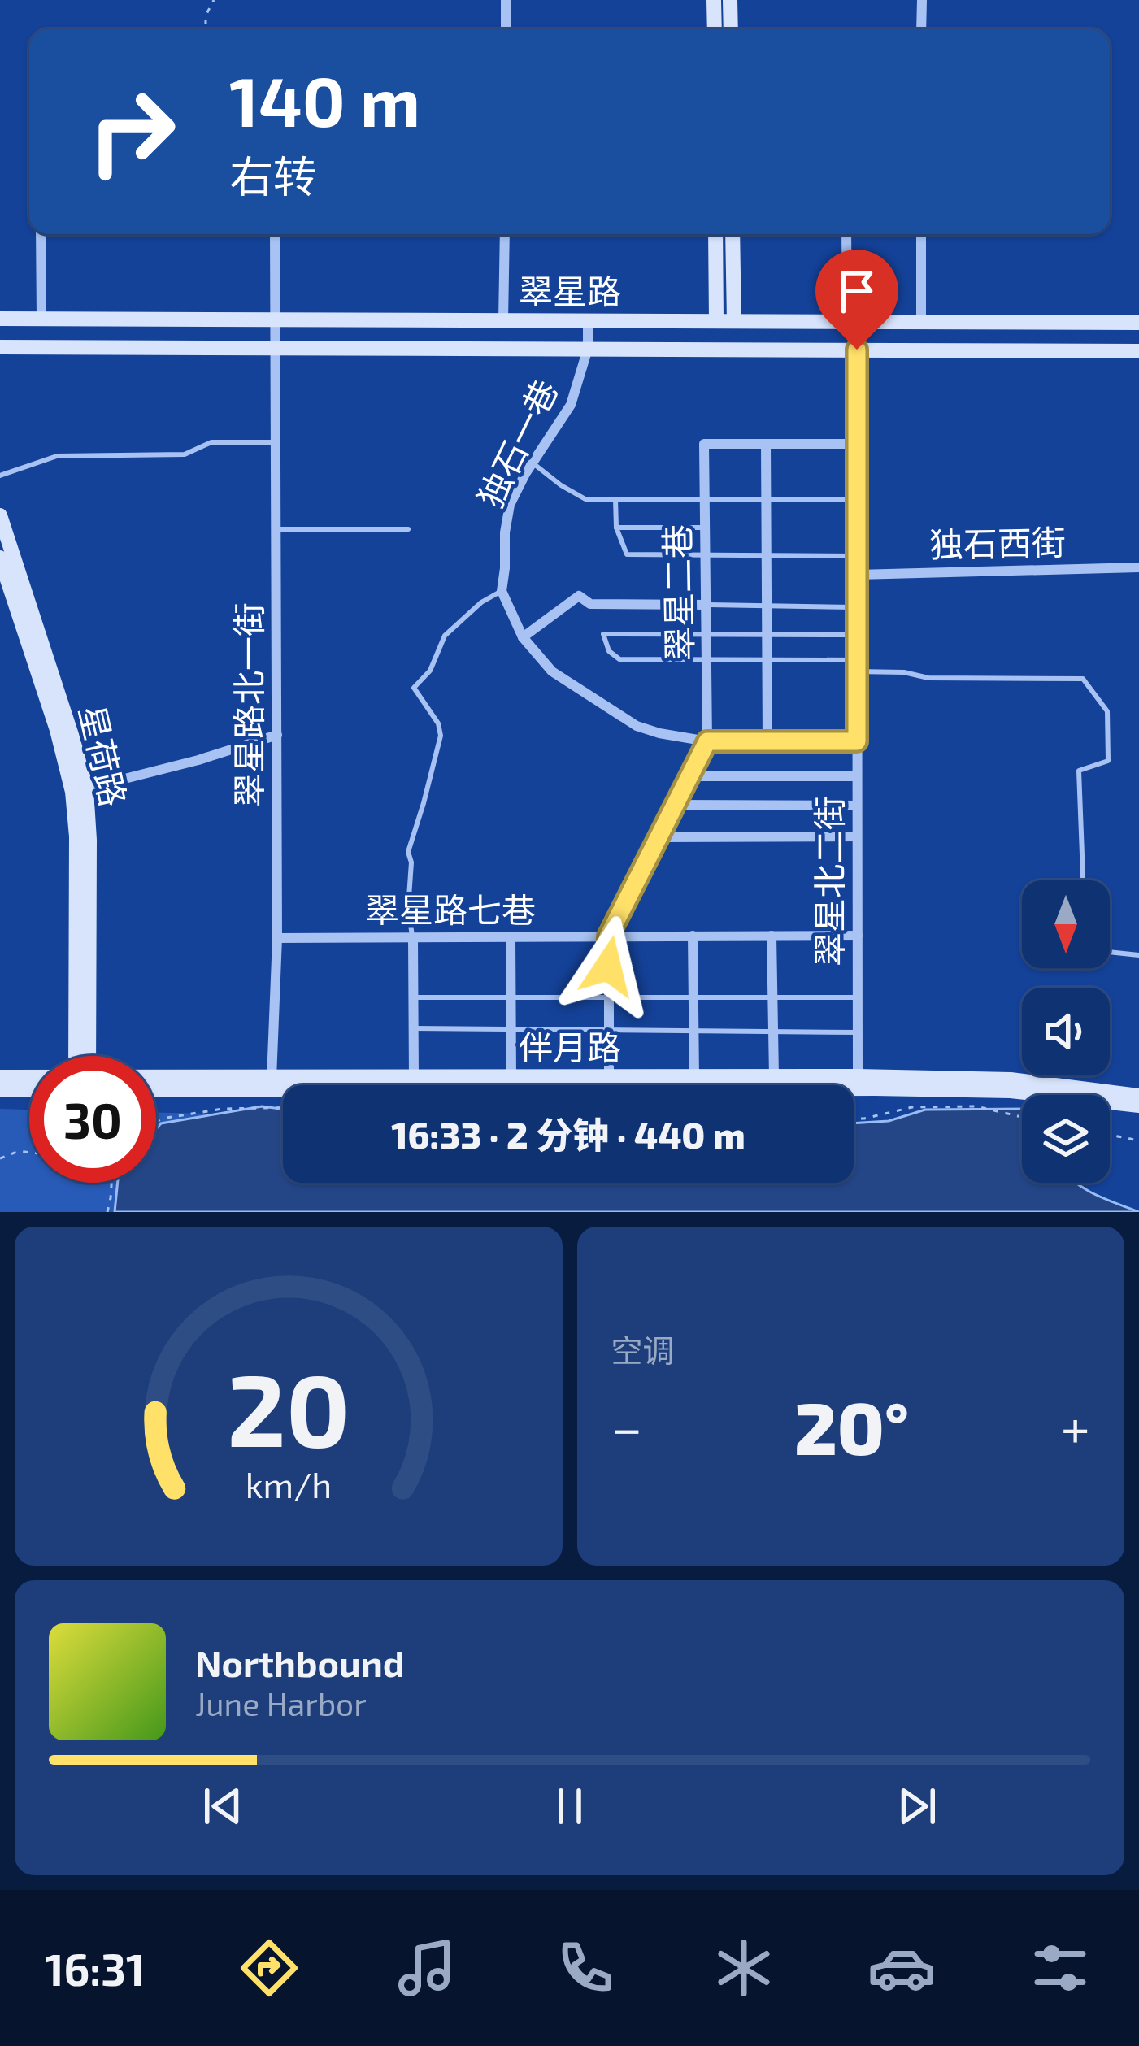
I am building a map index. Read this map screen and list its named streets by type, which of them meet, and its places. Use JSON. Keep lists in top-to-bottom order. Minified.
{"streets":{"street":["翠星路","独石一巷","独石西街","翠星二巷","翠星路北一街","星荷路","翠星北二街","翠星路七巷","伴月路"]},"crossings":[["翠星路","独石一巷"],["翠星路","翠星路北一街"],["翠星路","翠星北二街"],["独石西街","翠星北二街"],["翠星路北一街","翠星路七巷"],["翠星路北一街","伴月路"],["翠星北二街","翠星路七巷"],["翠星北二街","伴月路"]],"north":"bottom","page":{"turn":["140 m","右转"],"limit":"30","trip":"16:33 · 2 分钟 · 440 m","tile":"空调","heat":["−","20°","+"],"song":["Northbound","June Harbor"],"tabs":"16:31","gauge":["20","km/h"]}}
